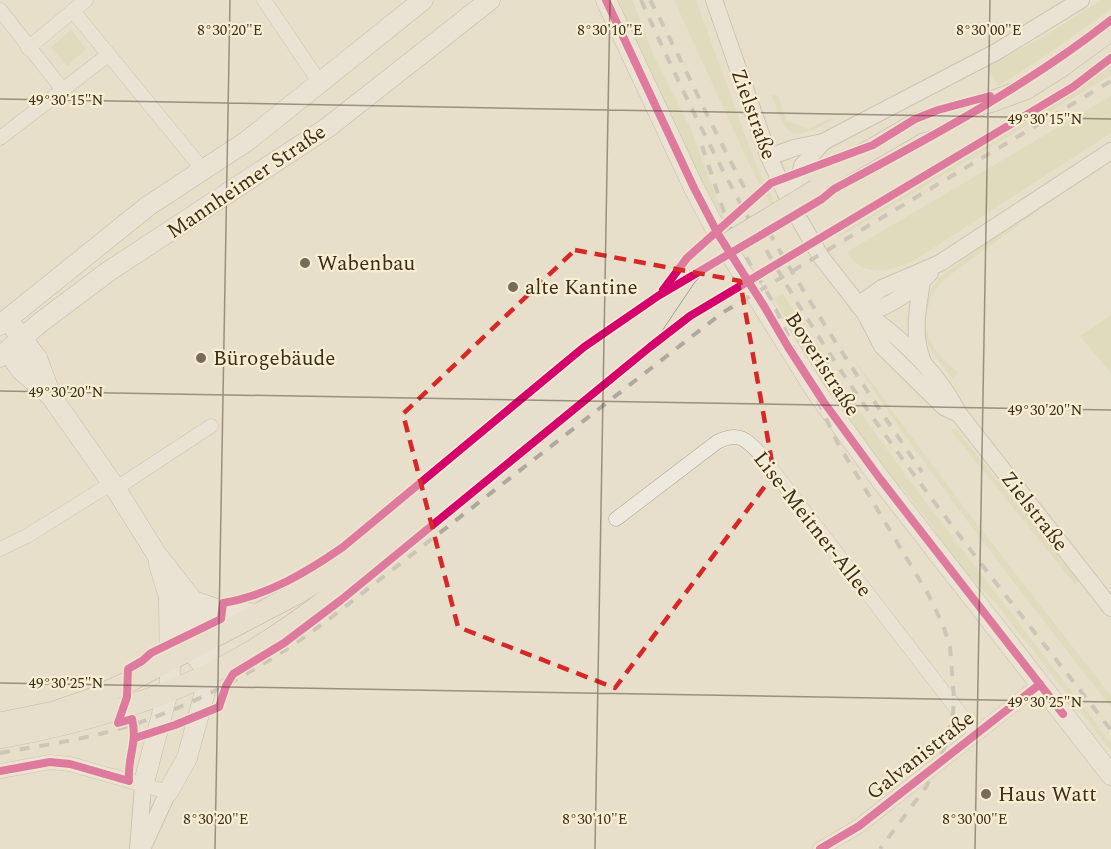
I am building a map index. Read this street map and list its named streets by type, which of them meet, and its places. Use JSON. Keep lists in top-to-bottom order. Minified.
{"streets":{"main road":["Mannheimer Straße","Boveristraße"],"street":["Zielstraße","Lise-Meitner-Allee","Galvanistraße"]},"crossings":[["Boveristraße","Galvanistraße"],["Lise-Meitner-Allee","Galvanistraße"]],"places":["Wabenbau","alte Kantine","Bürogebäude","Haus Watt"],"coordinates":["8°30'20\"E","8°30'10\"E","8°30'00\"E","49°30'15\"N","49°30'20\"N","49°30'25\"N"]}
